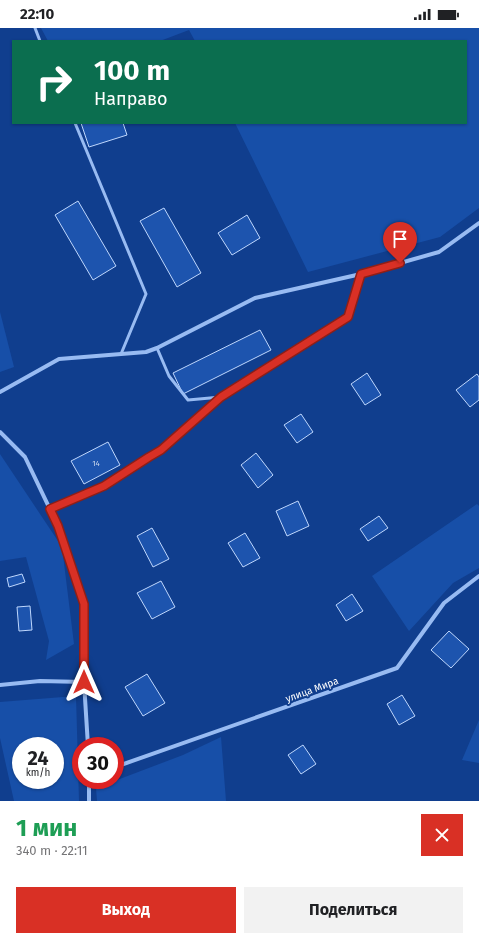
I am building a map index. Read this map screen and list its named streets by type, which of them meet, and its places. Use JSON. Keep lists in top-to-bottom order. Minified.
{"streets":{"street":["улица Мира"]},"house_numbers":["14"],"page":{"status":"22:10","turn":["100 m","Направо"],"speed":"24 km/h","limit":"30","heading":["1 мин","340 m · 22:11"],"buttons":["Выход","Поделиться"]}}
